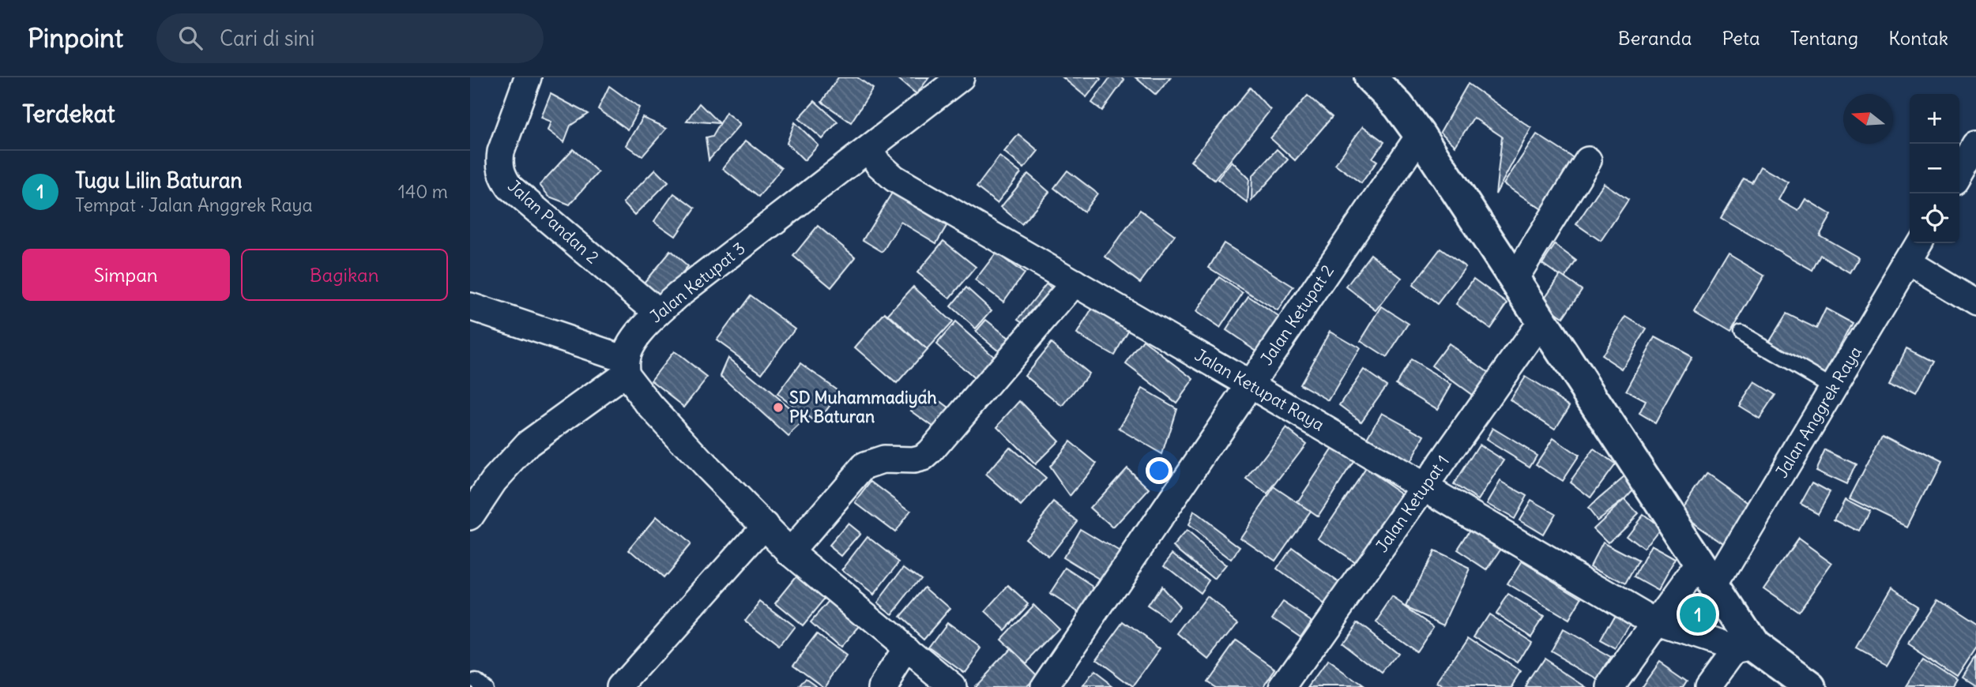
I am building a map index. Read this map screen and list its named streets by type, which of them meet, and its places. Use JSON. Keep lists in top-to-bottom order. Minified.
{"streets":{"street":["Jalan Pandan 2","Jalan Ketupat 3","Jalan Ketupat 2","Jalan Ketupat Raya","Jalan Anggrek Raya","Jalan Ketupat 1"]},"crossings":[["Jalan Pandan 2","Jalan Ketupat 3"],["Jalan Ketupat 3","Jalan Ketupat Raya"],["Jalan Ketupat 2","Jalan Ketupat Raya"],["Jalan Ketupat Raya","Jalan Anggrek Raya"],["Jalan Ketupat Raya","Jalan Ketupat 1"]],"places":["SD Muhammadiyah PK Baturan"],"north":"left","page":{"header":"Pinpoint","search":"Cari di sini","nav":["Beranda","Peta","Tentang","Kontak"],"heading":"Terdekat","map_buttons":["+","−"],"list":[{"mark":"1","name":"Tugu Lilin Baturan","note":"Tempat · Jalan Anggrek Raya","value":"140 m"}],"buttons":["Simpan","Bagikan"],"pins":"1"}}
